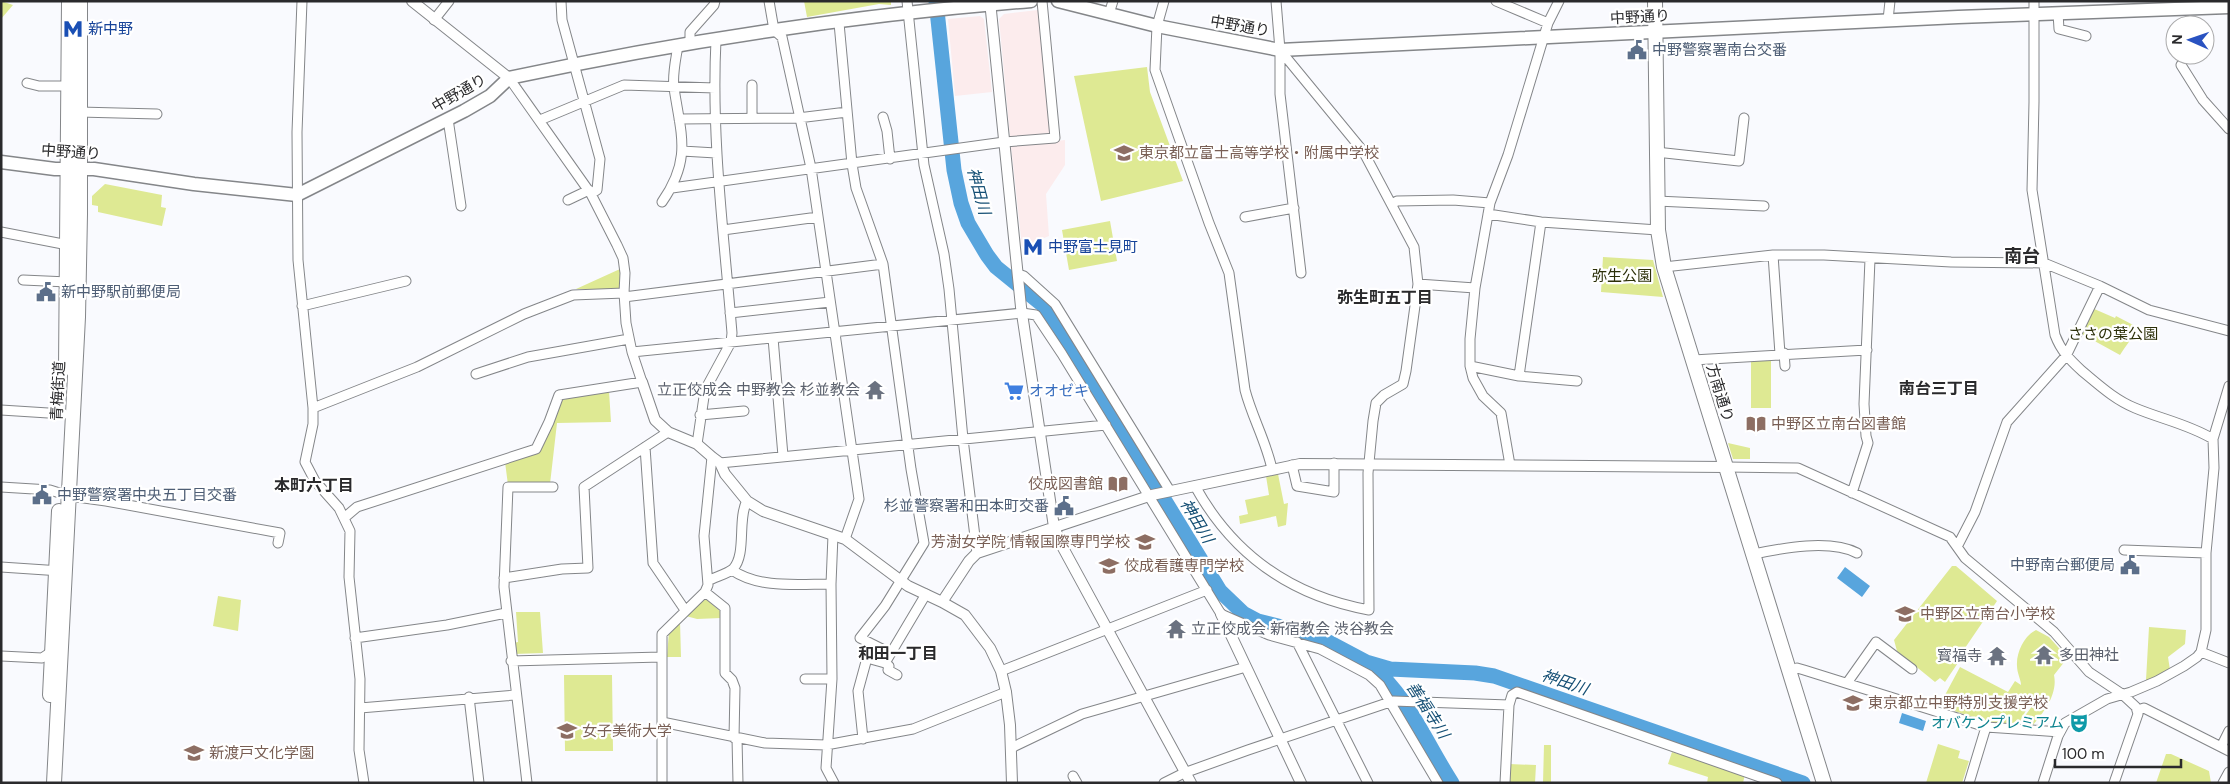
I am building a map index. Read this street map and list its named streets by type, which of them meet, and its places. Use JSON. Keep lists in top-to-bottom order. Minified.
{"streets":{"main road":["中野通り","青梅街道","方南通り"]},"crossings":[["中野通り","青梅街道"],["中野通り","方南通り"]],"districts":["南台","弥生町五丁目","南台三丁目","本町六丁目","和田一丁目"],"water":["神田川","善福寺川"],"parks":["弥生公園","ささの葉公園"],"places":{"metro station":["新中野","中野富士見町"],"public building":["中野警察署南台交番","新中野駅前郵便局","中野警察署中央五丁目交番","杉並警察署和田本町交番","中野南台郵便局"],"school or university":["東京都立富士高等学校・附属中学校","芳澍女学院 情報国際専門学校","佼成看護専門学校","中野区立南台小学校","東京都立中野特別支援学校","女子美術大学","新渡戸文化学園"],"temple":["立正佼成会 中野教会 杉並教会","立正佼成会 新宿教会 渋谷教会","多田神社","寳福寺"],"supermarket":["オオゼキ"],"library":["中野区立南台図書館","佼成図書館"],"theatre":["オバケンプレミアム"]},"scale_bar":"100 m","north":"left"}
